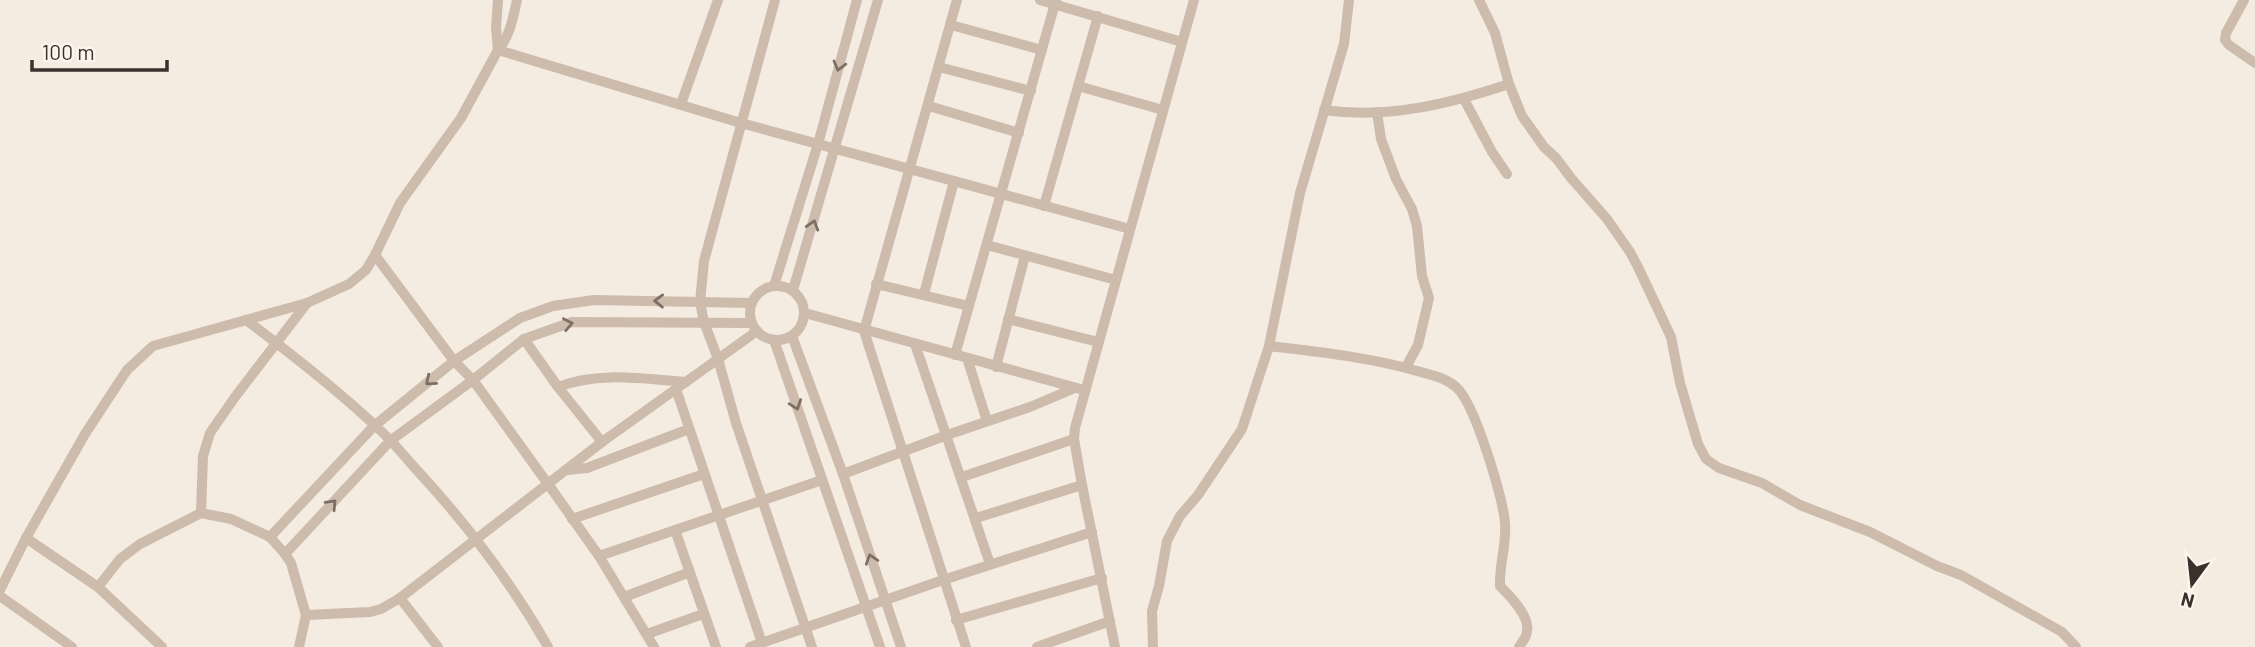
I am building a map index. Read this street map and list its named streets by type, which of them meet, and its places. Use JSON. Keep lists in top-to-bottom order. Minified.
{"scale_bar":"100 m","north":"bottom"}
